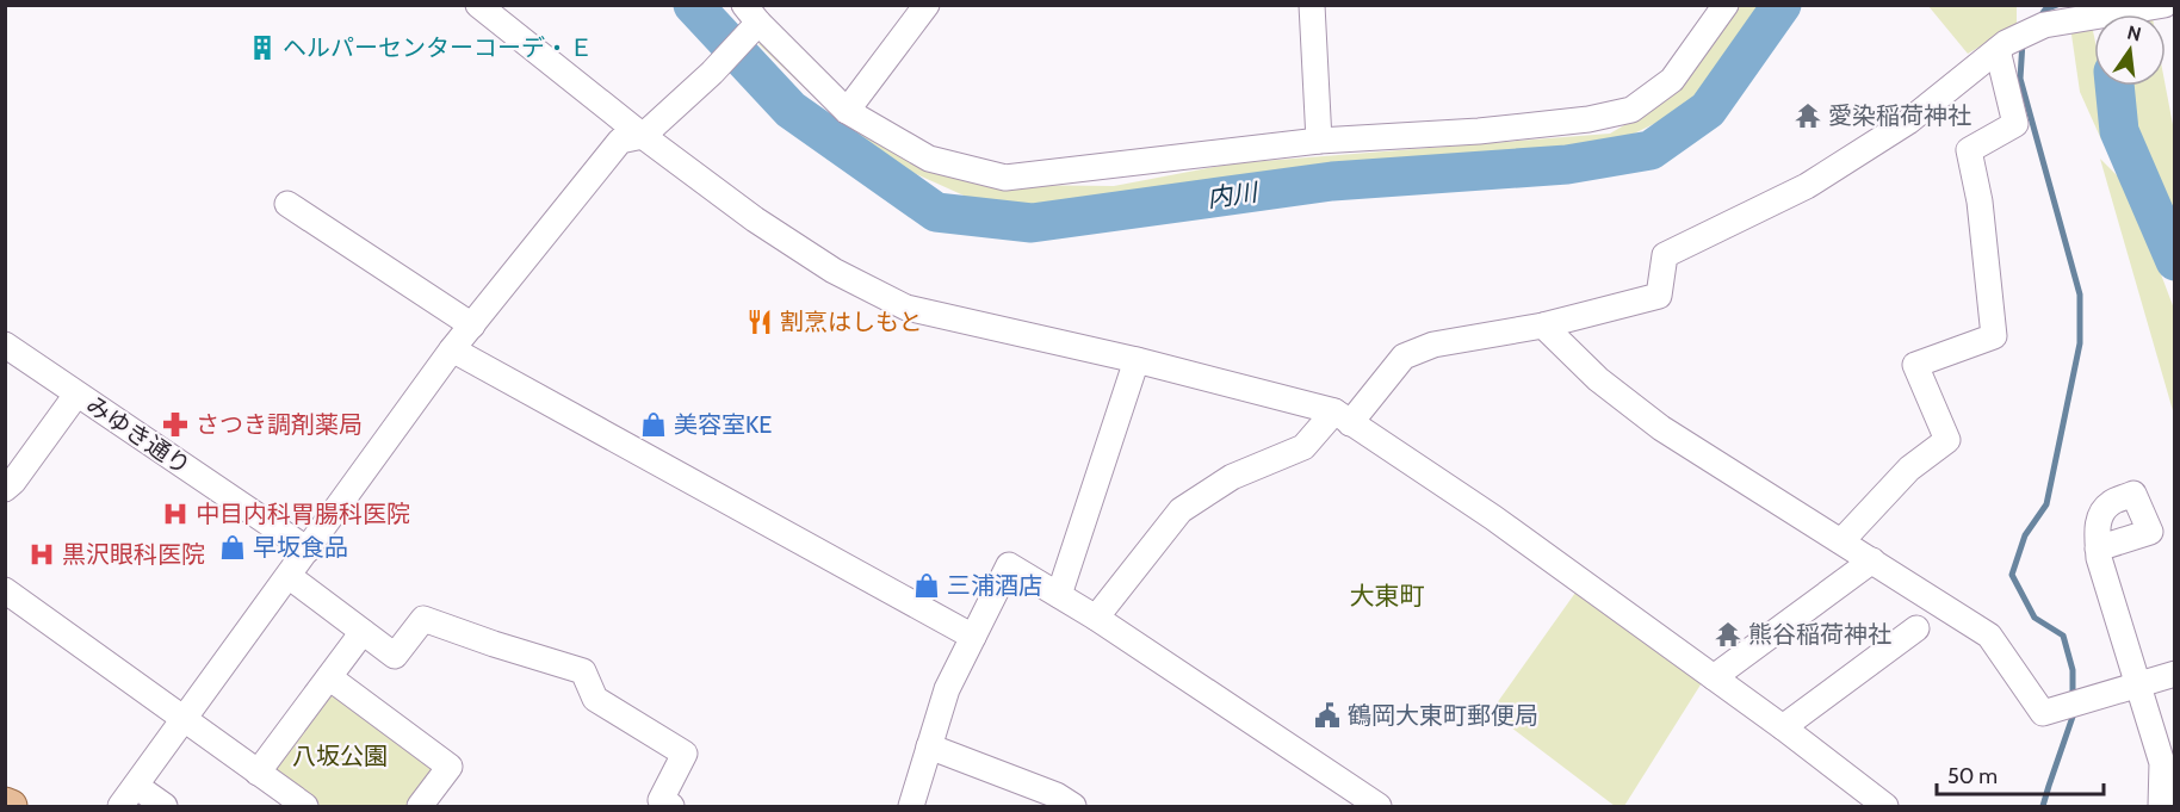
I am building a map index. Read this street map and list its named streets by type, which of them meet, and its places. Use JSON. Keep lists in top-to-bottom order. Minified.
{"streets":{"street":["みゆき通り"]},"districts":["大東町"],"water":["内川"],"parks":["八坂公園"],"places":{"building":["ヘルパーセンターコーデ・Ｅ"],"temple":["愛染稲荷神社","熊谷稲荷神社"],"restaurant":["割烹はしもと"],"pharmacy":["さつき調剤薬局"],"shop":["美容室KE","早坂食品","三浦酒店"],"hospital":["中目内科胃腸科医院","黒沢眼科医院"],"public building":["鶴岡大東町郵便局"]},"scale_bar":"50 m","north":"top"}
